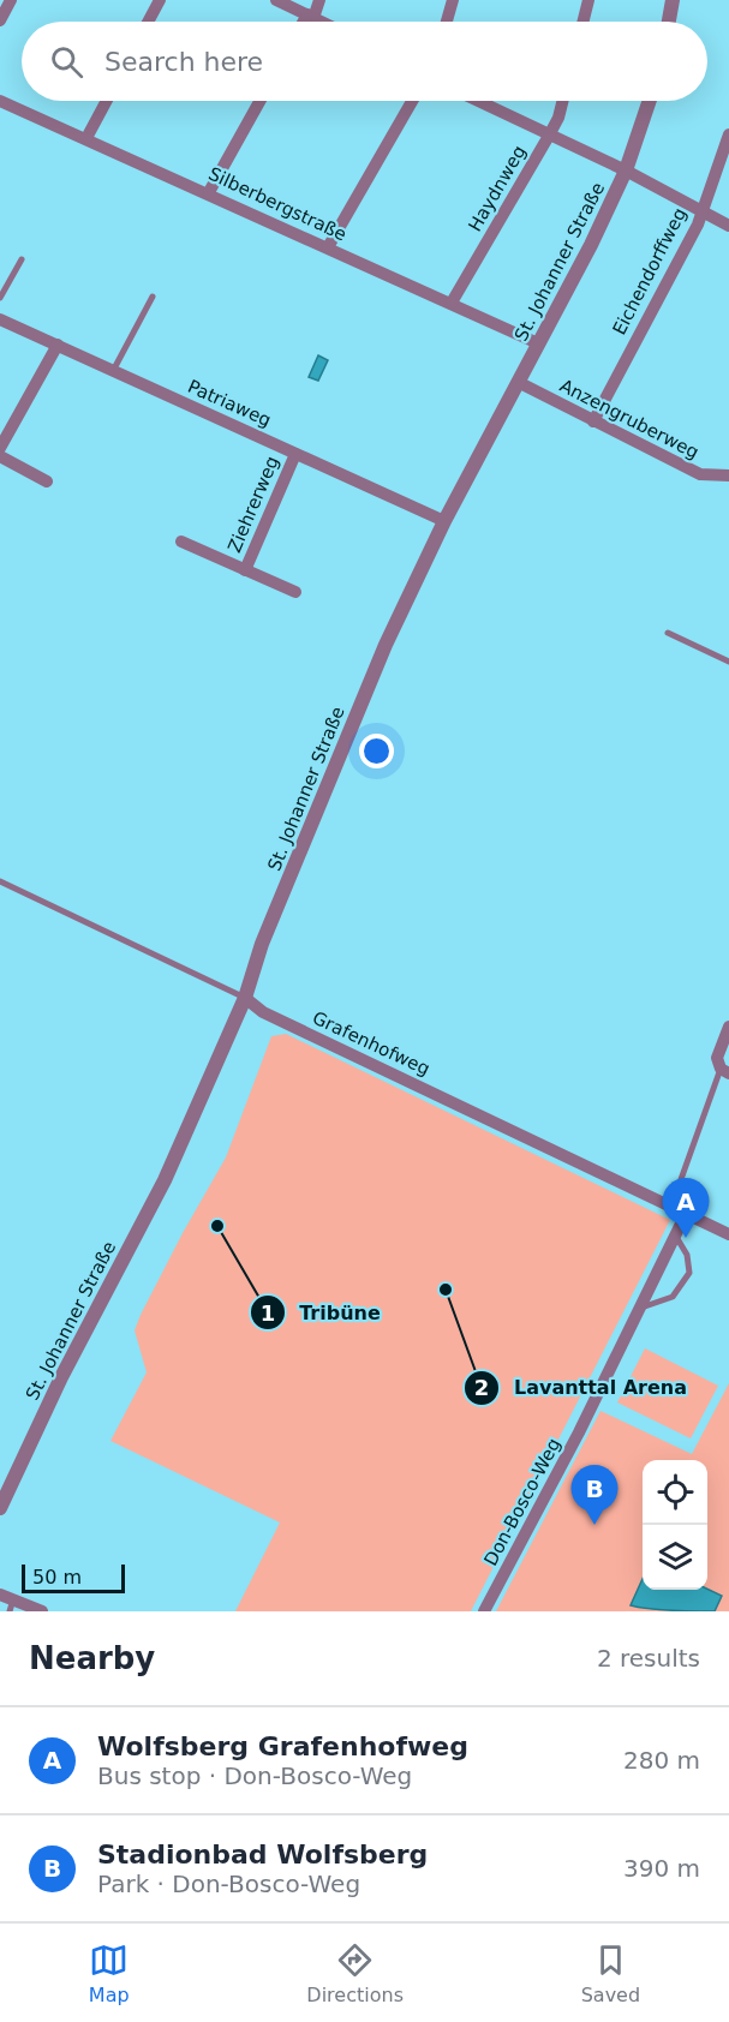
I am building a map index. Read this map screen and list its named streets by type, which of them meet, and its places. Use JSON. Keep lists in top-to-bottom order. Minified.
{"streets":{"street":["Haydnweg","Silberbergstraße","St. Johanner Straße","Eichendorffweg","Patriaweg","Anzengruberweg","Ziehrerweg","Grafenhofweg","Don-Bosco-Weg"]},"crossings":[["Haydnweg","Silberbergstraße"],["Silberbergstraße","St. Johanner Straße"],["St. Johanner Straße","Patriaweg"],["St. Johanner Straße","Anzengruberweg"],["St. Johanner Straße","Grafenhofweg"],["Eichendorffweg","Anzengruberweg"],["Patriaweg","Ziehrerweg"],["Grafenhofweg","Don-Bosco-Weg"]],"places":["Tribüne","Lavanttal Arena"],"scale_bar":"50 m","page":{"search":"Search here","pins":["A","B"],"scale":"50 m","heading":["Nearby","2 results"],"list":[{"mark":"A","name":"Wolfsberg Grafenhofweg","note":"Bus stop · Don-Bosco-Weg","value":"280 m"},{"mark":"B","name":"Stadionbad Wolfsberg","note":"Park · Don-Bosco-Weg","value":"390 m"}],"nav":["Map","Directions","Saved"]}}
